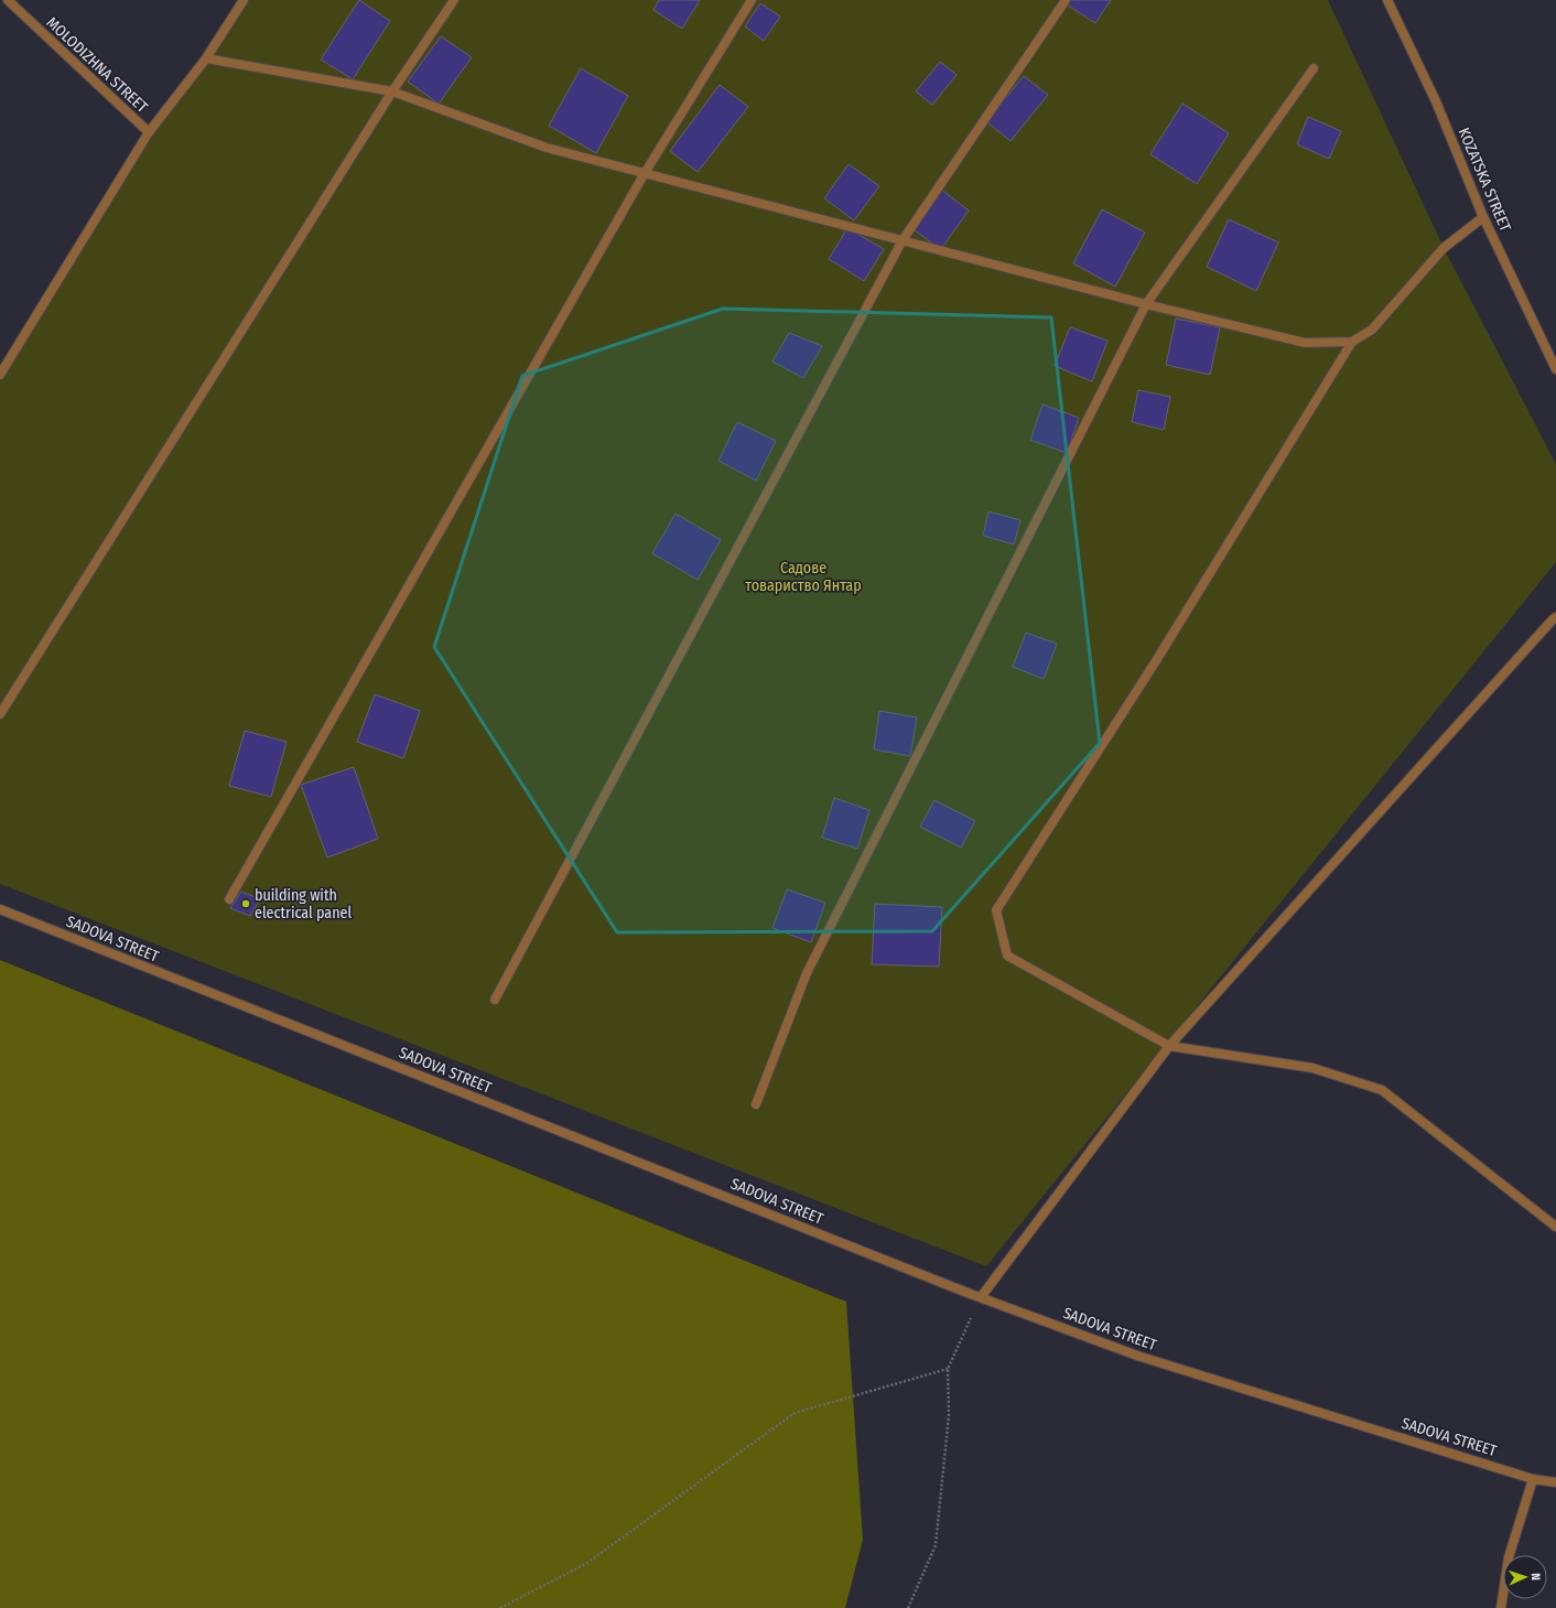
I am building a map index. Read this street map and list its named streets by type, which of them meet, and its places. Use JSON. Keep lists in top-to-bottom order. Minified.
{"streets":{"street":["MOLODIZHNA STREET","KOZATSKA STREET","SADOVA STREET"]},"parks":["Садове товариство Янтар"],"places":["building with electrical panel"],"north":"right"}
